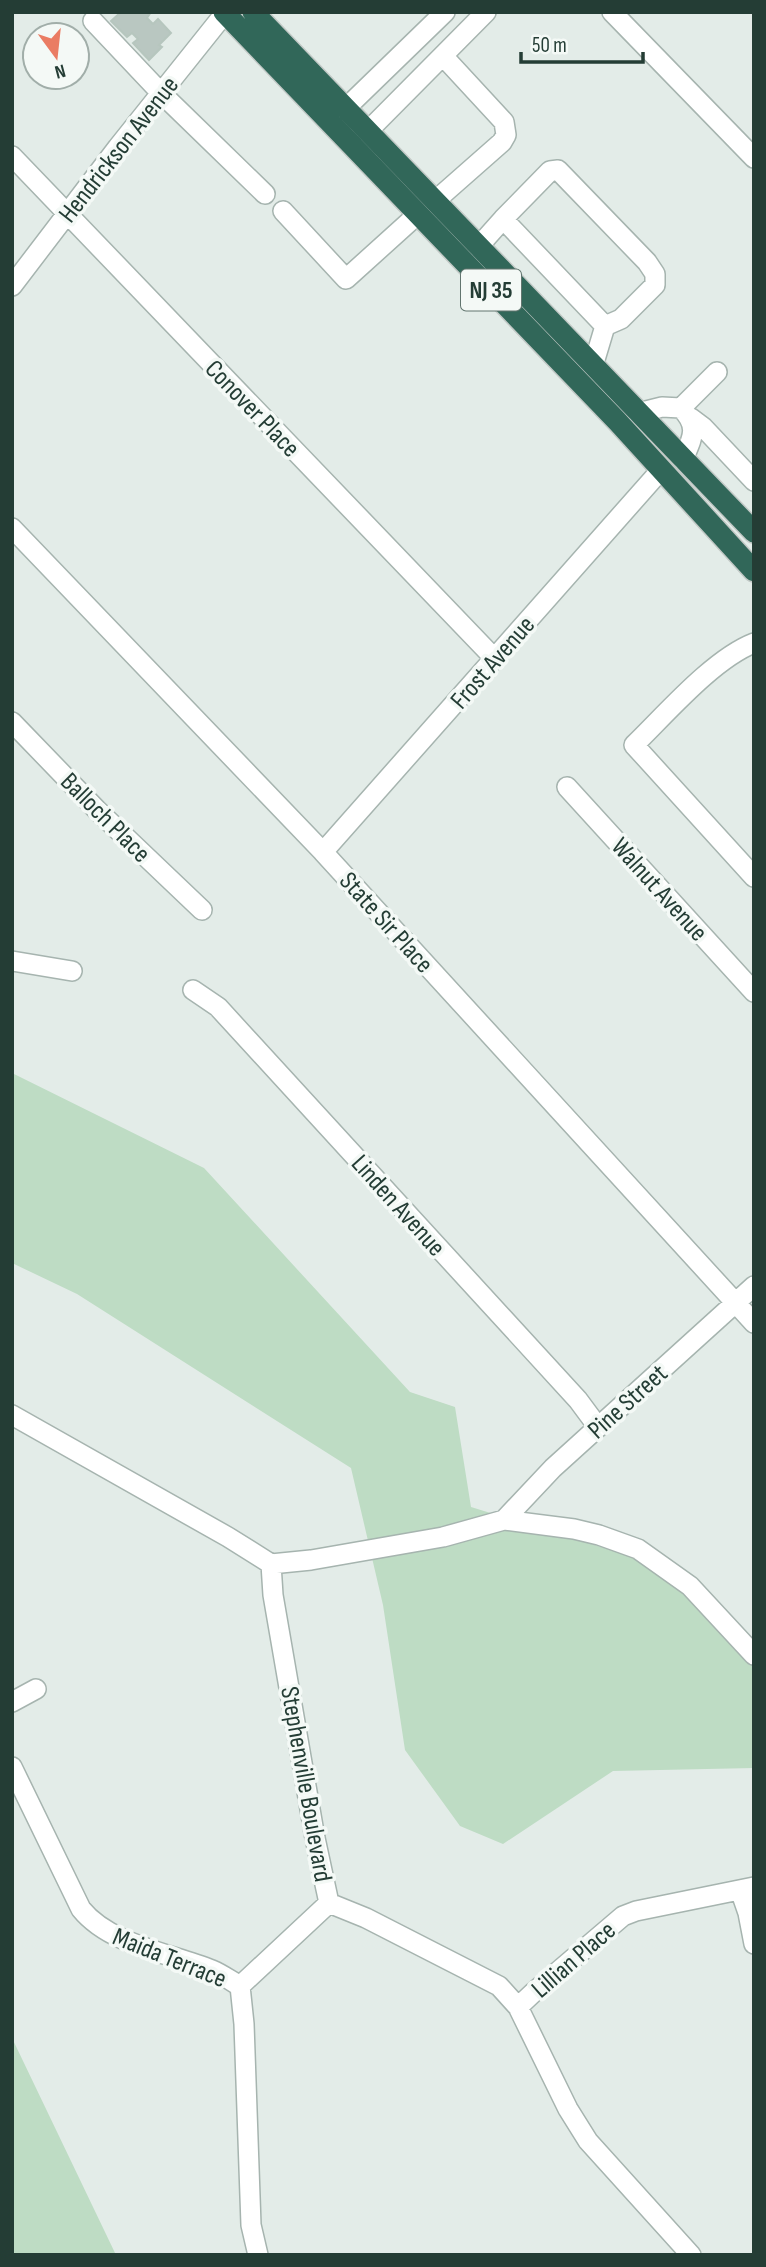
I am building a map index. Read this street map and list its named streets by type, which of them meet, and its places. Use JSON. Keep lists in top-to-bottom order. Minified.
{"streets":{"highway":["NJ 35"],"street":["Hendrickson Avenue","Conover Place","Frost Avenue","Balloch Place","Walnut Avenue","State Sir Place","Linden Avenue","Pine Street","Stephenville Boulevard","Maida Terrace","Lillian Place"]},"crossings":[["Hendrickson Avenue","NJ 35"],["Hendrickson Avenue","Conover Place"],["NJ 35","Frost Avenue"],["Conover Place","Frost Avenue"],["Frost Avenue","State Sir Place"],["State Sir Place","Pine Street"],["Linden Avenue","Pine Street"],["Stephenville Boulevard","Lillian Place"]],"scale_bar":"50 m","north":"bottom"}
